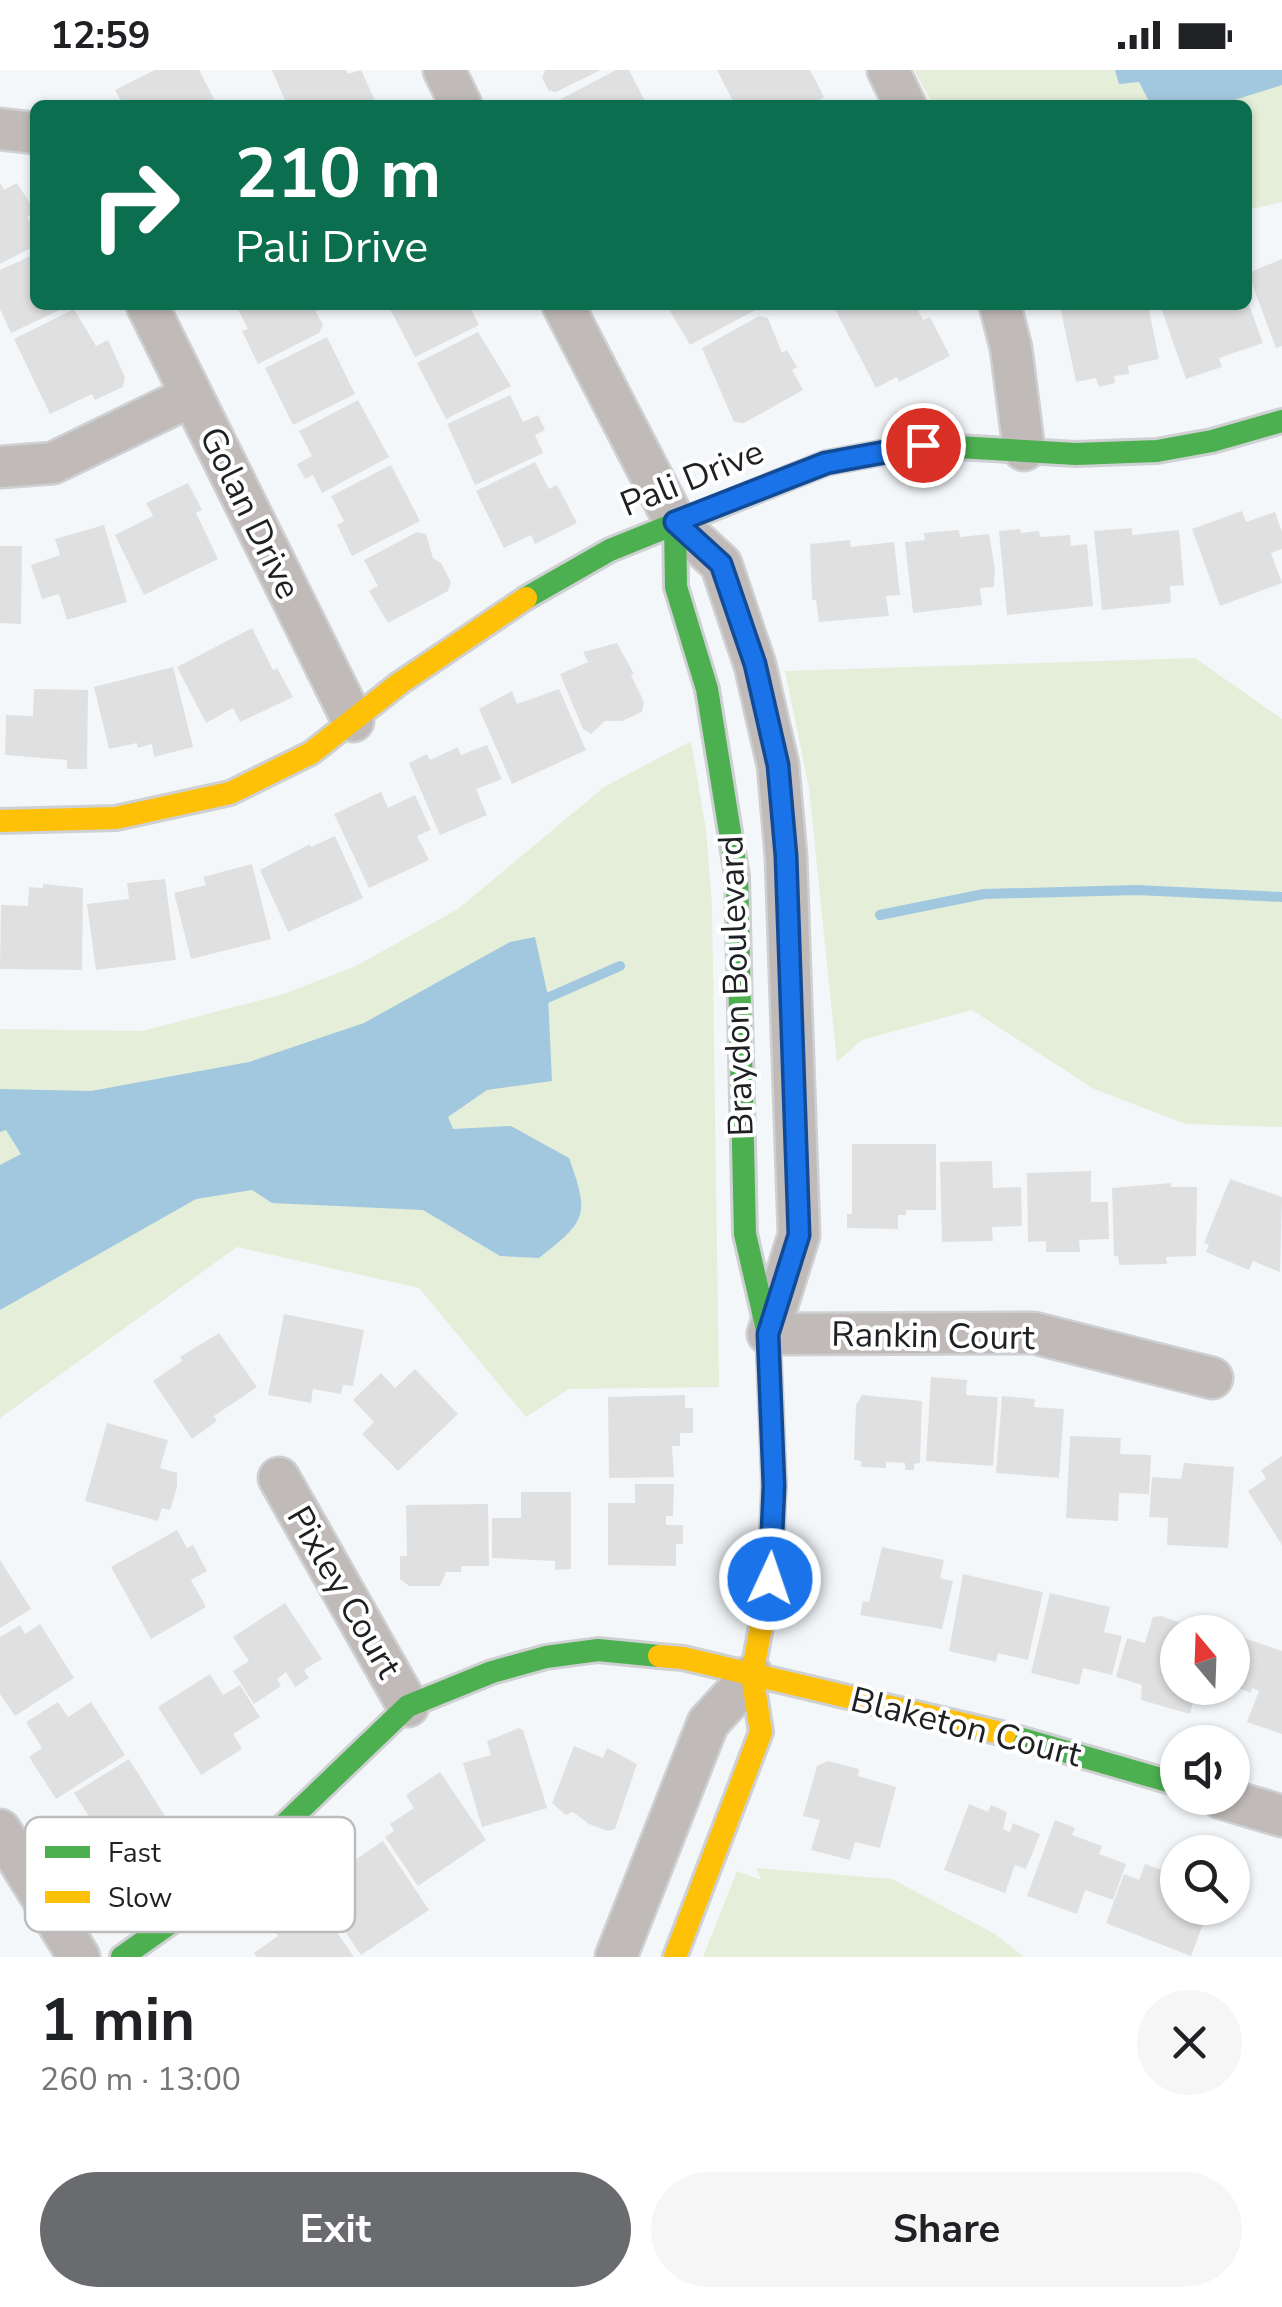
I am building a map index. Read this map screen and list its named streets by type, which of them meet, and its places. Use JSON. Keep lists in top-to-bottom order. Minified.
{"streets":{"street":["Pali Drive","Golan Drive","Braydon Boulevard","Rankin Court","Pixley Court","Blaketon Court"]},"crossings":[["Pali Drive","Golan Drive"],["Pali Drive","Braydon Boulevard"],["Braydon Boulevard","Rankin Court"],["Braydon Boulevard","Blaketon Court"],["Pixley Court","Blaketon Court"]],"legend":["Fast","Slow"],"north":"top","page":{"status":"12:59","turn":["210 m","Pali Drive"],"heading":["1 min","260 m · 13:00"],"buttons":["Exit","Share"]}}
